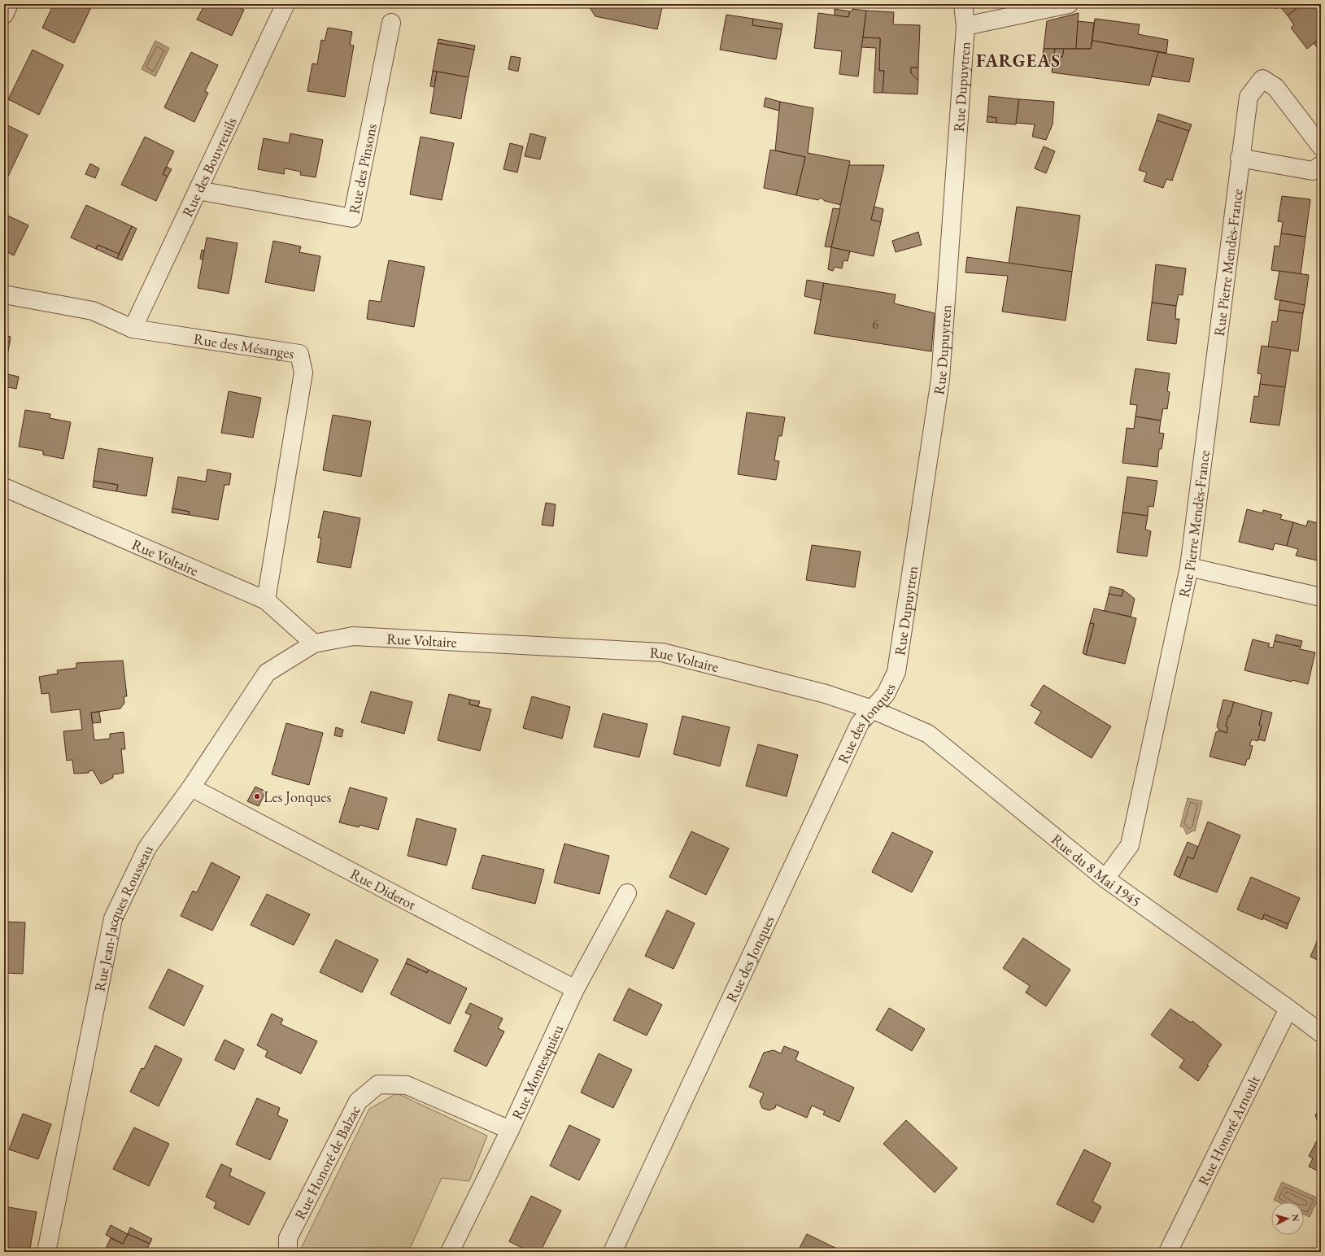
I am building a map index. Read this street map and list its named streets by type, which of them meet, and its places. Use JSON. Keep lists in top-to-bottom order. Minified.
{"streets":{"street":["Rue Dupuytren","Rue des Bouvreuils","Rue des Pinsons","Rue Pierre Mendès-France","Rue des Mésanges","Rue Voltaire","Rue des Jonques","Rue du 8 Mai 1945","Rue Diderot","Rue Jean-Jacques Rousseau","Rue Montesquieu","Rue Honoré Arnoult","Rue Honoré de Balzac"]},"crossings":[["Rue Dupuytren","Rue des Jonques"],["Rue des Bouvreuils","Rue des Pinsons"],["Rue des Bouvreuils","Rue des Mésanges"],["Rue Pierre Mendès-France","Rue du 8 Mai 1945"],["Rue des Mésanges","Rue Voltaire"],["Rue Voltaire","Rue des Jonques"],["Rue Voltaire","Rue du 8 Mai 1945"],["Rue Voltaire","Rue Jean-Jacques Rousseau"],["Rue des Jonques","Rue du 8 Mai 1945"],["Rue du 8 Mai 1945","Rue Honoré Arnoult"],["Rue Diderot","Rue Jean-Jacques Rousseau"],["Rue Diderot","Rue Montesquieu"],["Rue Montesquieu","Rue Honoré de Balzac"]],"districts":["FARGEAS"],"places":["Les Jonques"],"house_numbers":["6"],"north":"right"}
